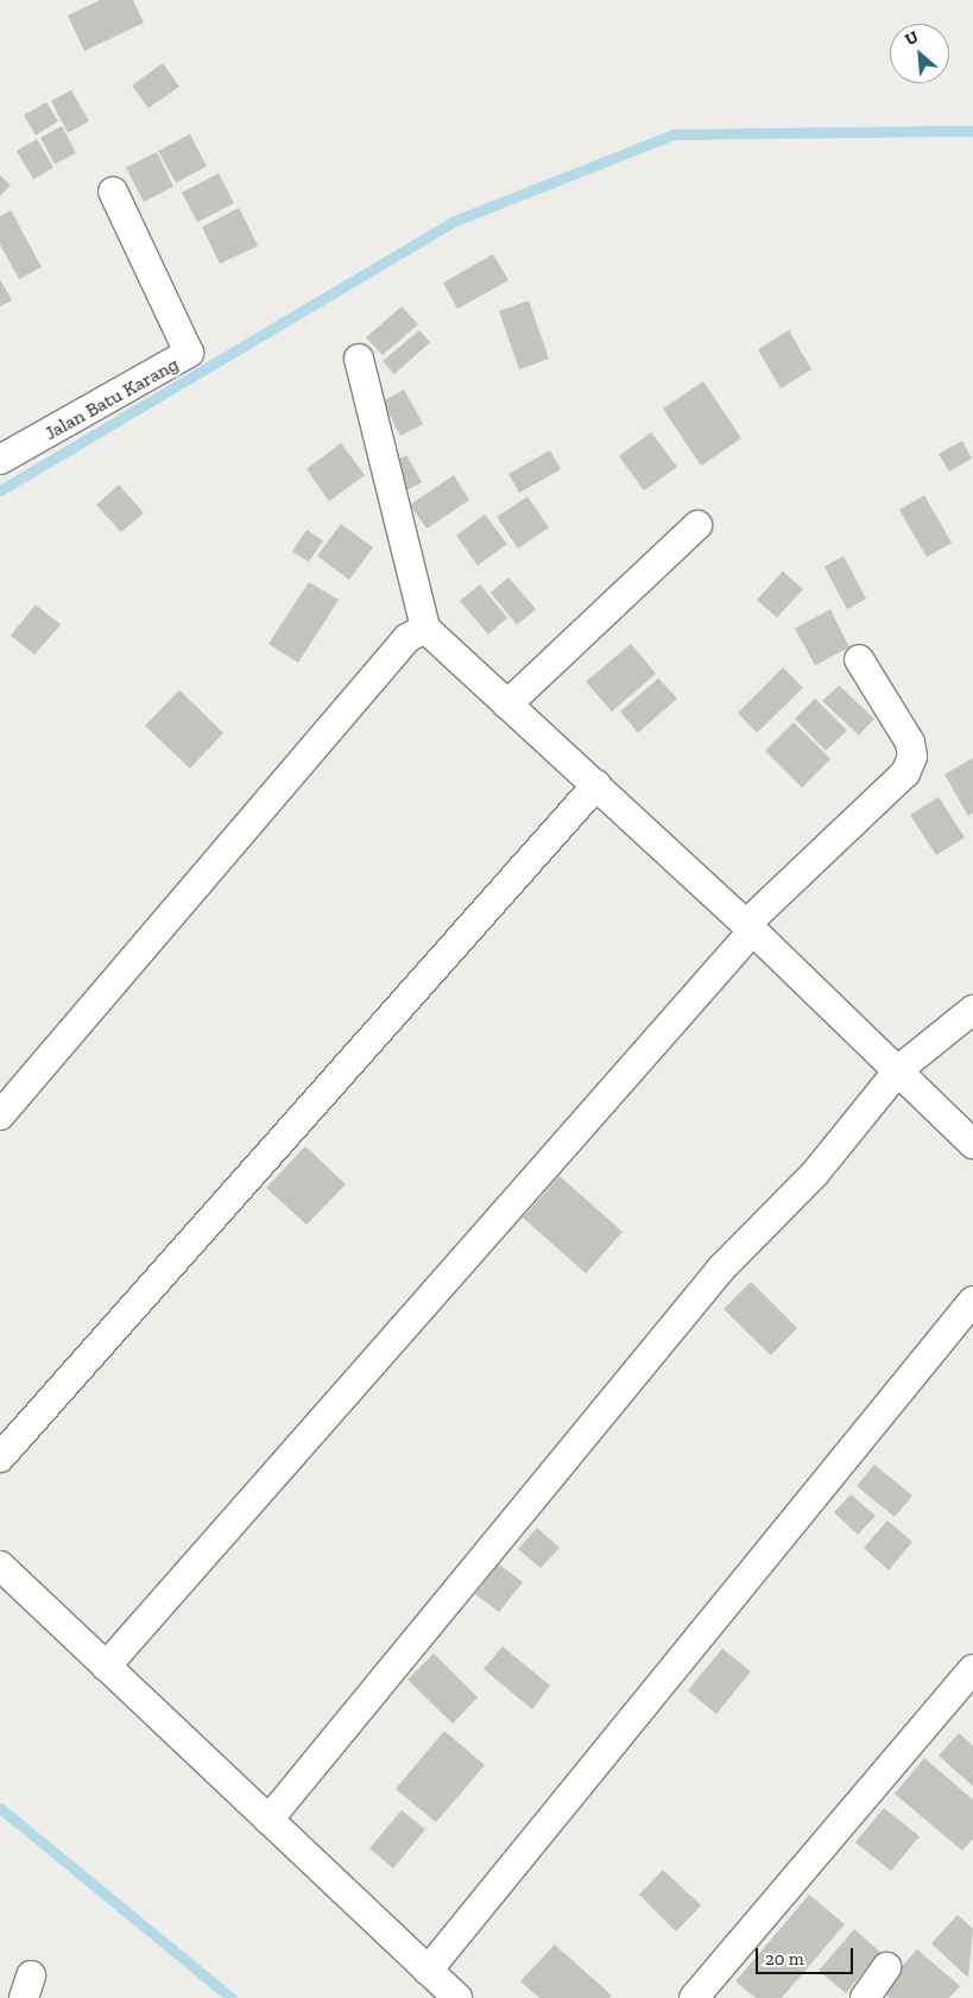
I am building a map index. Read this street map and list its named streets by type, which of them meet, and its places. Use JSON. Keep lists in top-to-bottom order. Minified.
{"streets":{"street":["Jalan Batu Karang"]},"scale_bar":"20 m","north":"top left"}
